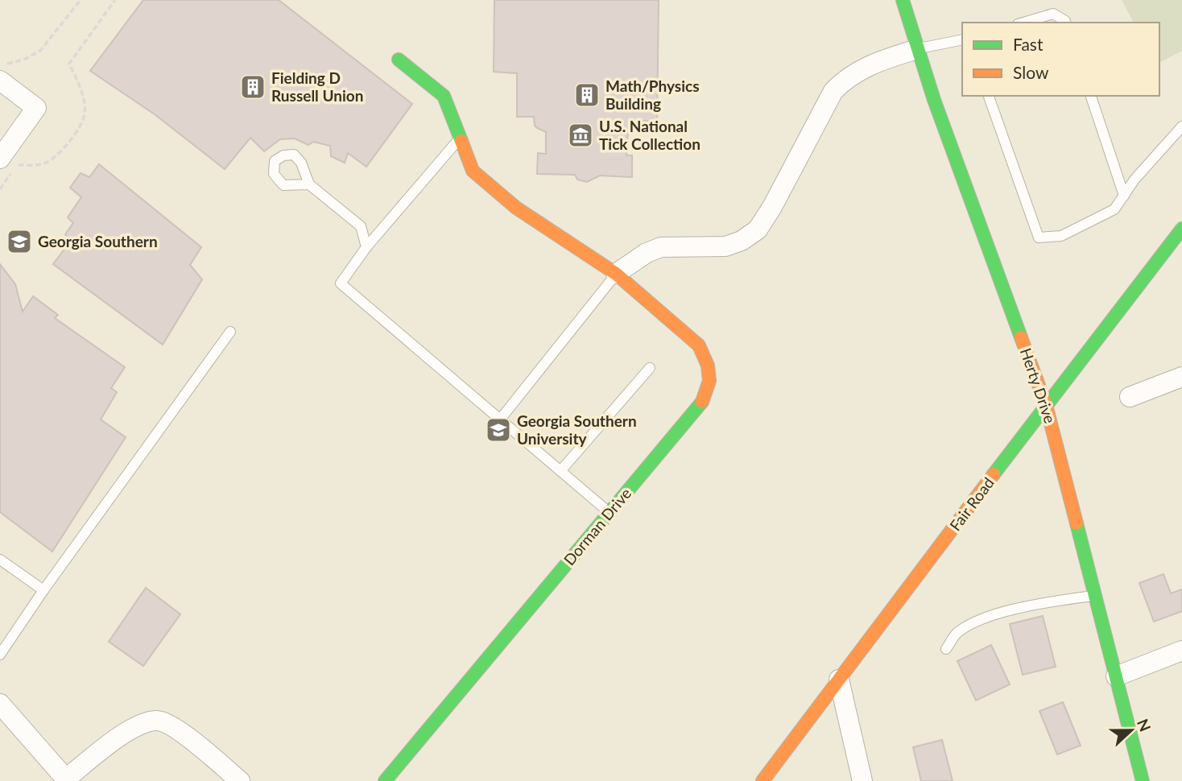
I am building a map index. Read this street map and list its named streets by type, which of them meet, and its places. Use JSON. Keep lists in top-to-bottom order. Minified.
{"streets":{"street":["Herty Drive","Fair Road","Dorman Drive"]},"crossings":[["Herty Drive","Fair Road"]],"places":{"building":["Fielding D Russell Union","Math/Physics Building"],"museum":["U.S. National Tick Collection"],"school or university":["Georgia Southern","Georgia Southern University"]},"legend":["Fast","Slow"],"north":"right"}
